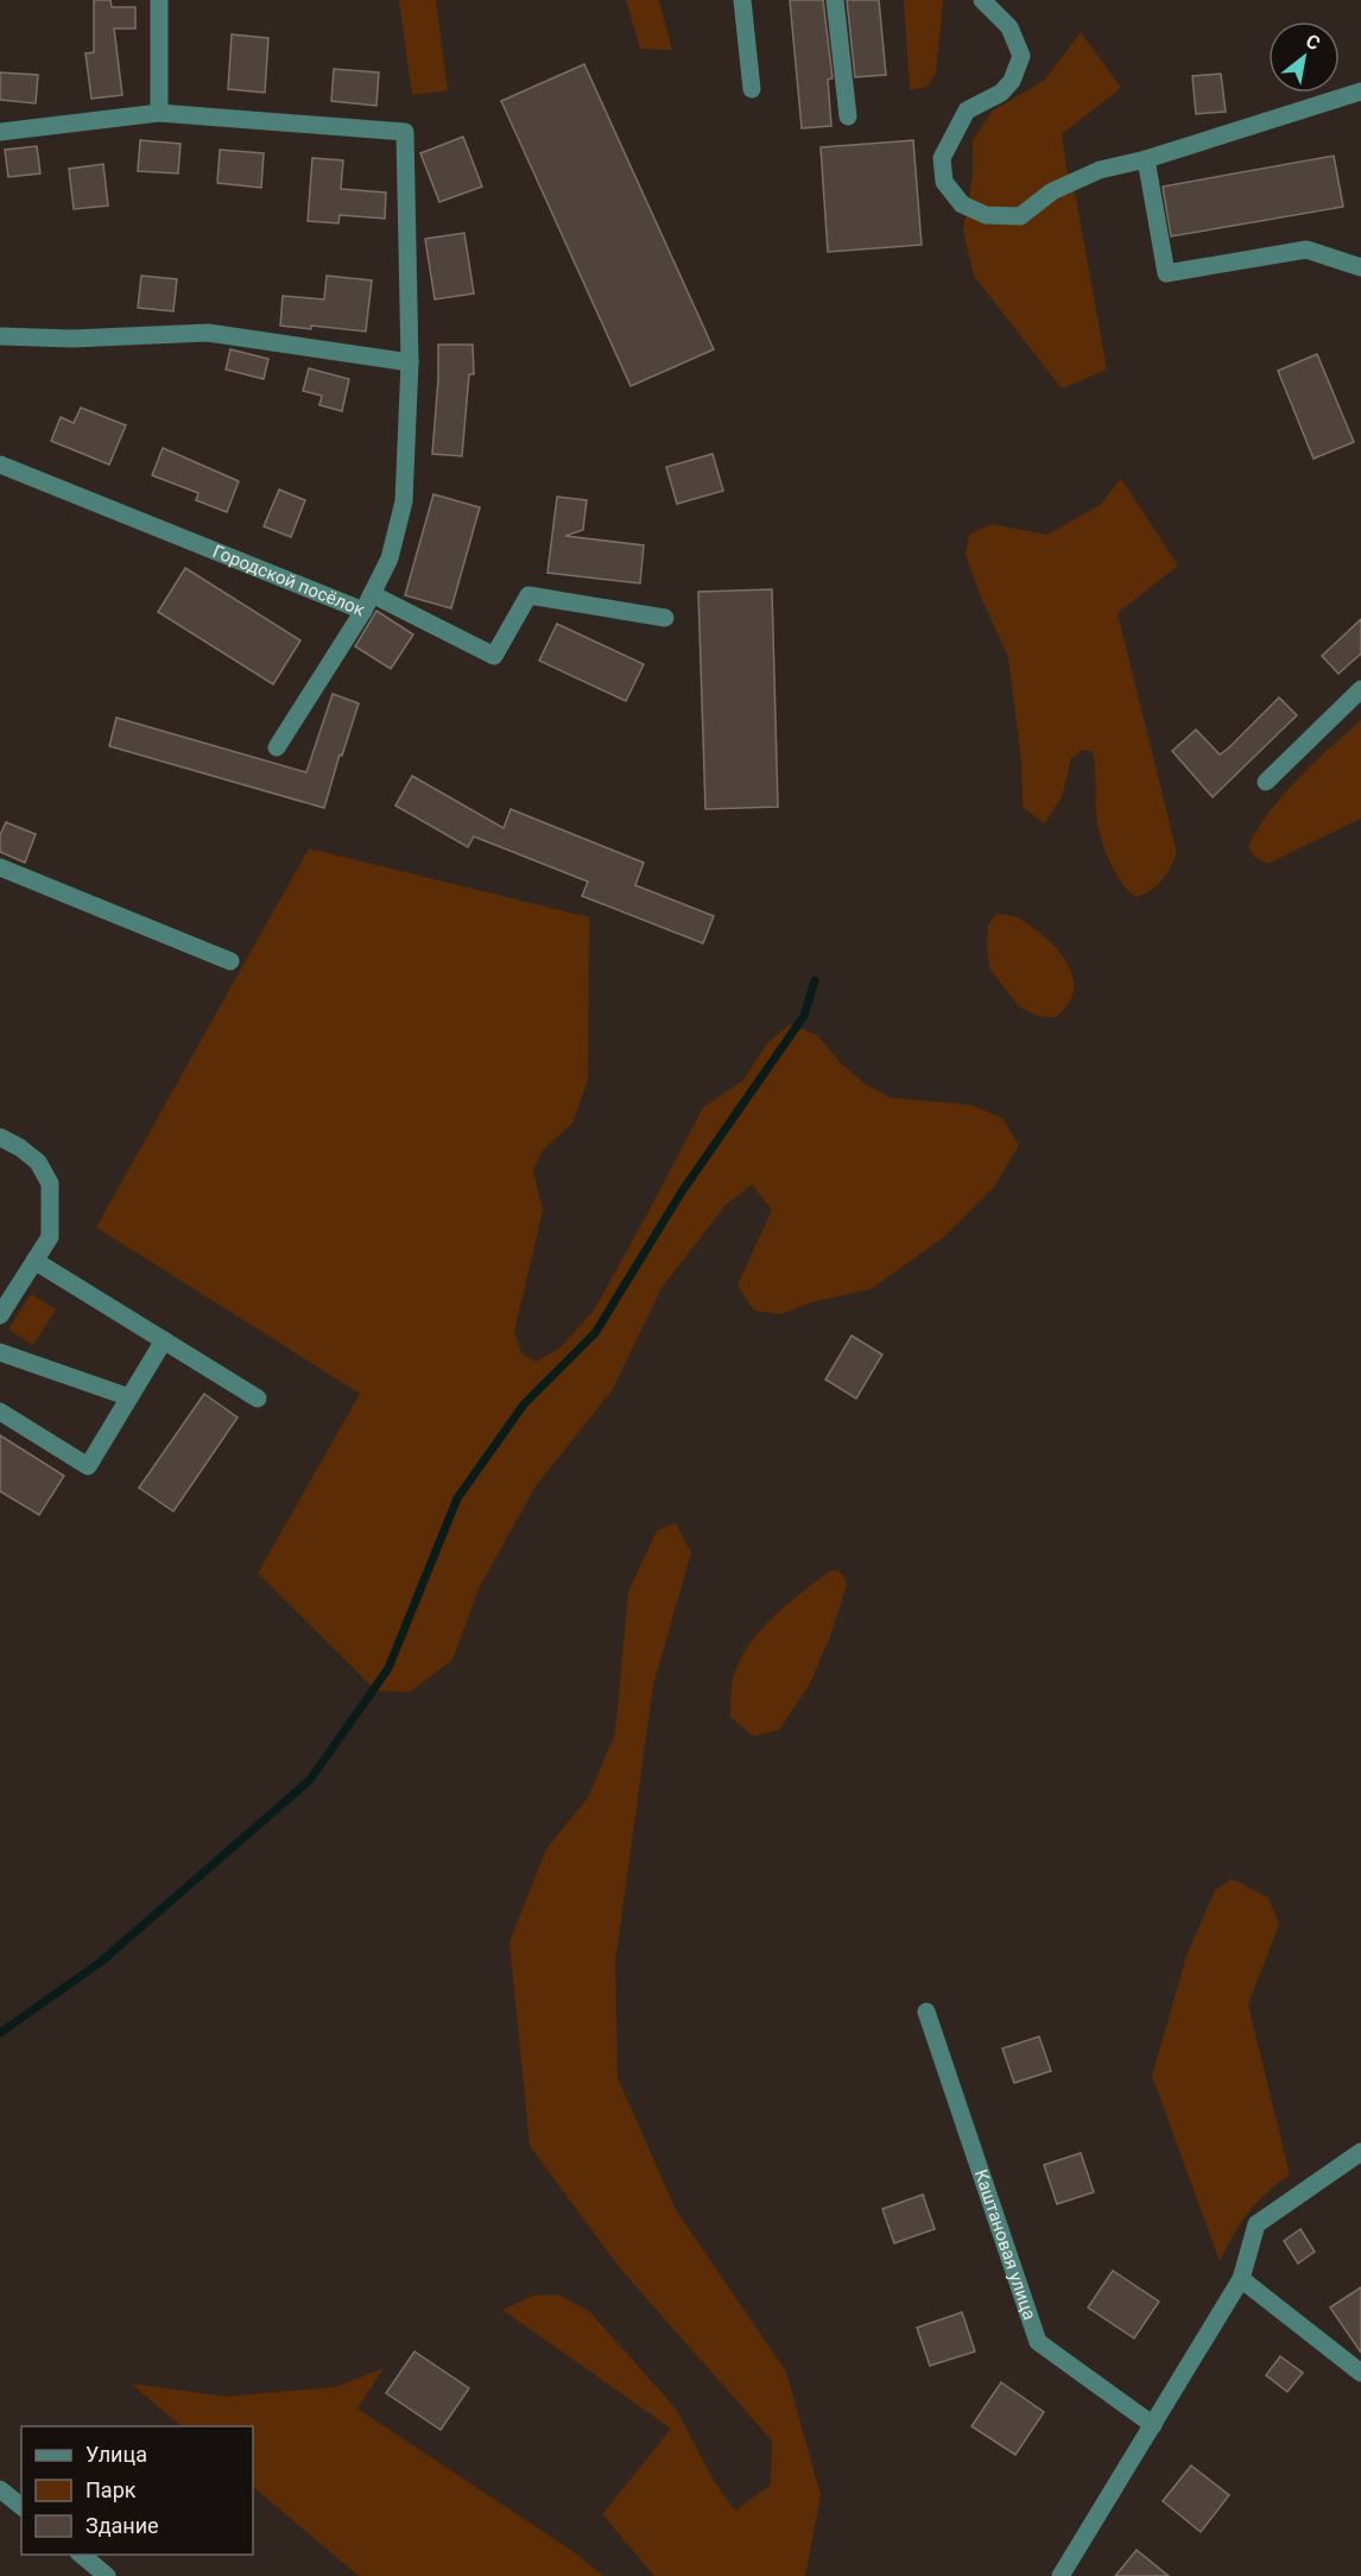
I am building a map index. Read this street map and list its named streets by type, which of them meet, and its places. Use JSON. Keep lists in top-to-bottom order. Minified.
{"streets":{"street":["Городской посёлок","Каштановая улица"]},"legend":["Улица","Парк","Здание"],"north":"top right"}
